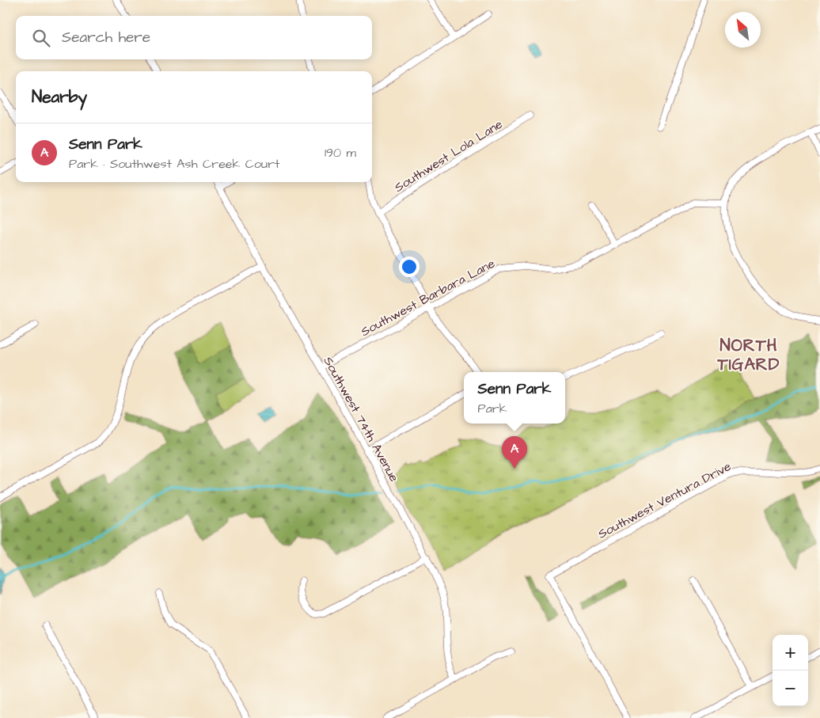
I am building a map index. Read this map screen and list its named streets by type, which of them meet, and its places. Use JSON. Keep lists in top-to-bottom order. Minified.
{"streets":{"street":["Southwest Lola Lane","Southwest Barbara Lane","Southwest 74th Avenue","Southwest Ventura Drive"]},"crossings":[["Southwest Barbara Lane","Southwest 74th Avenue"]],"districts":["NORTH TIGARD"],"north":"top left","page":{"search":"Search here","heading":"Nearby","list":[{"mark":"A","name":"Senn Park","note":"Park · Southwest Ash Creek Court","value":"190 m"}],"popup":["Senn Park","Park"],"pins":"A","map_buttons":["+","−"]}}
